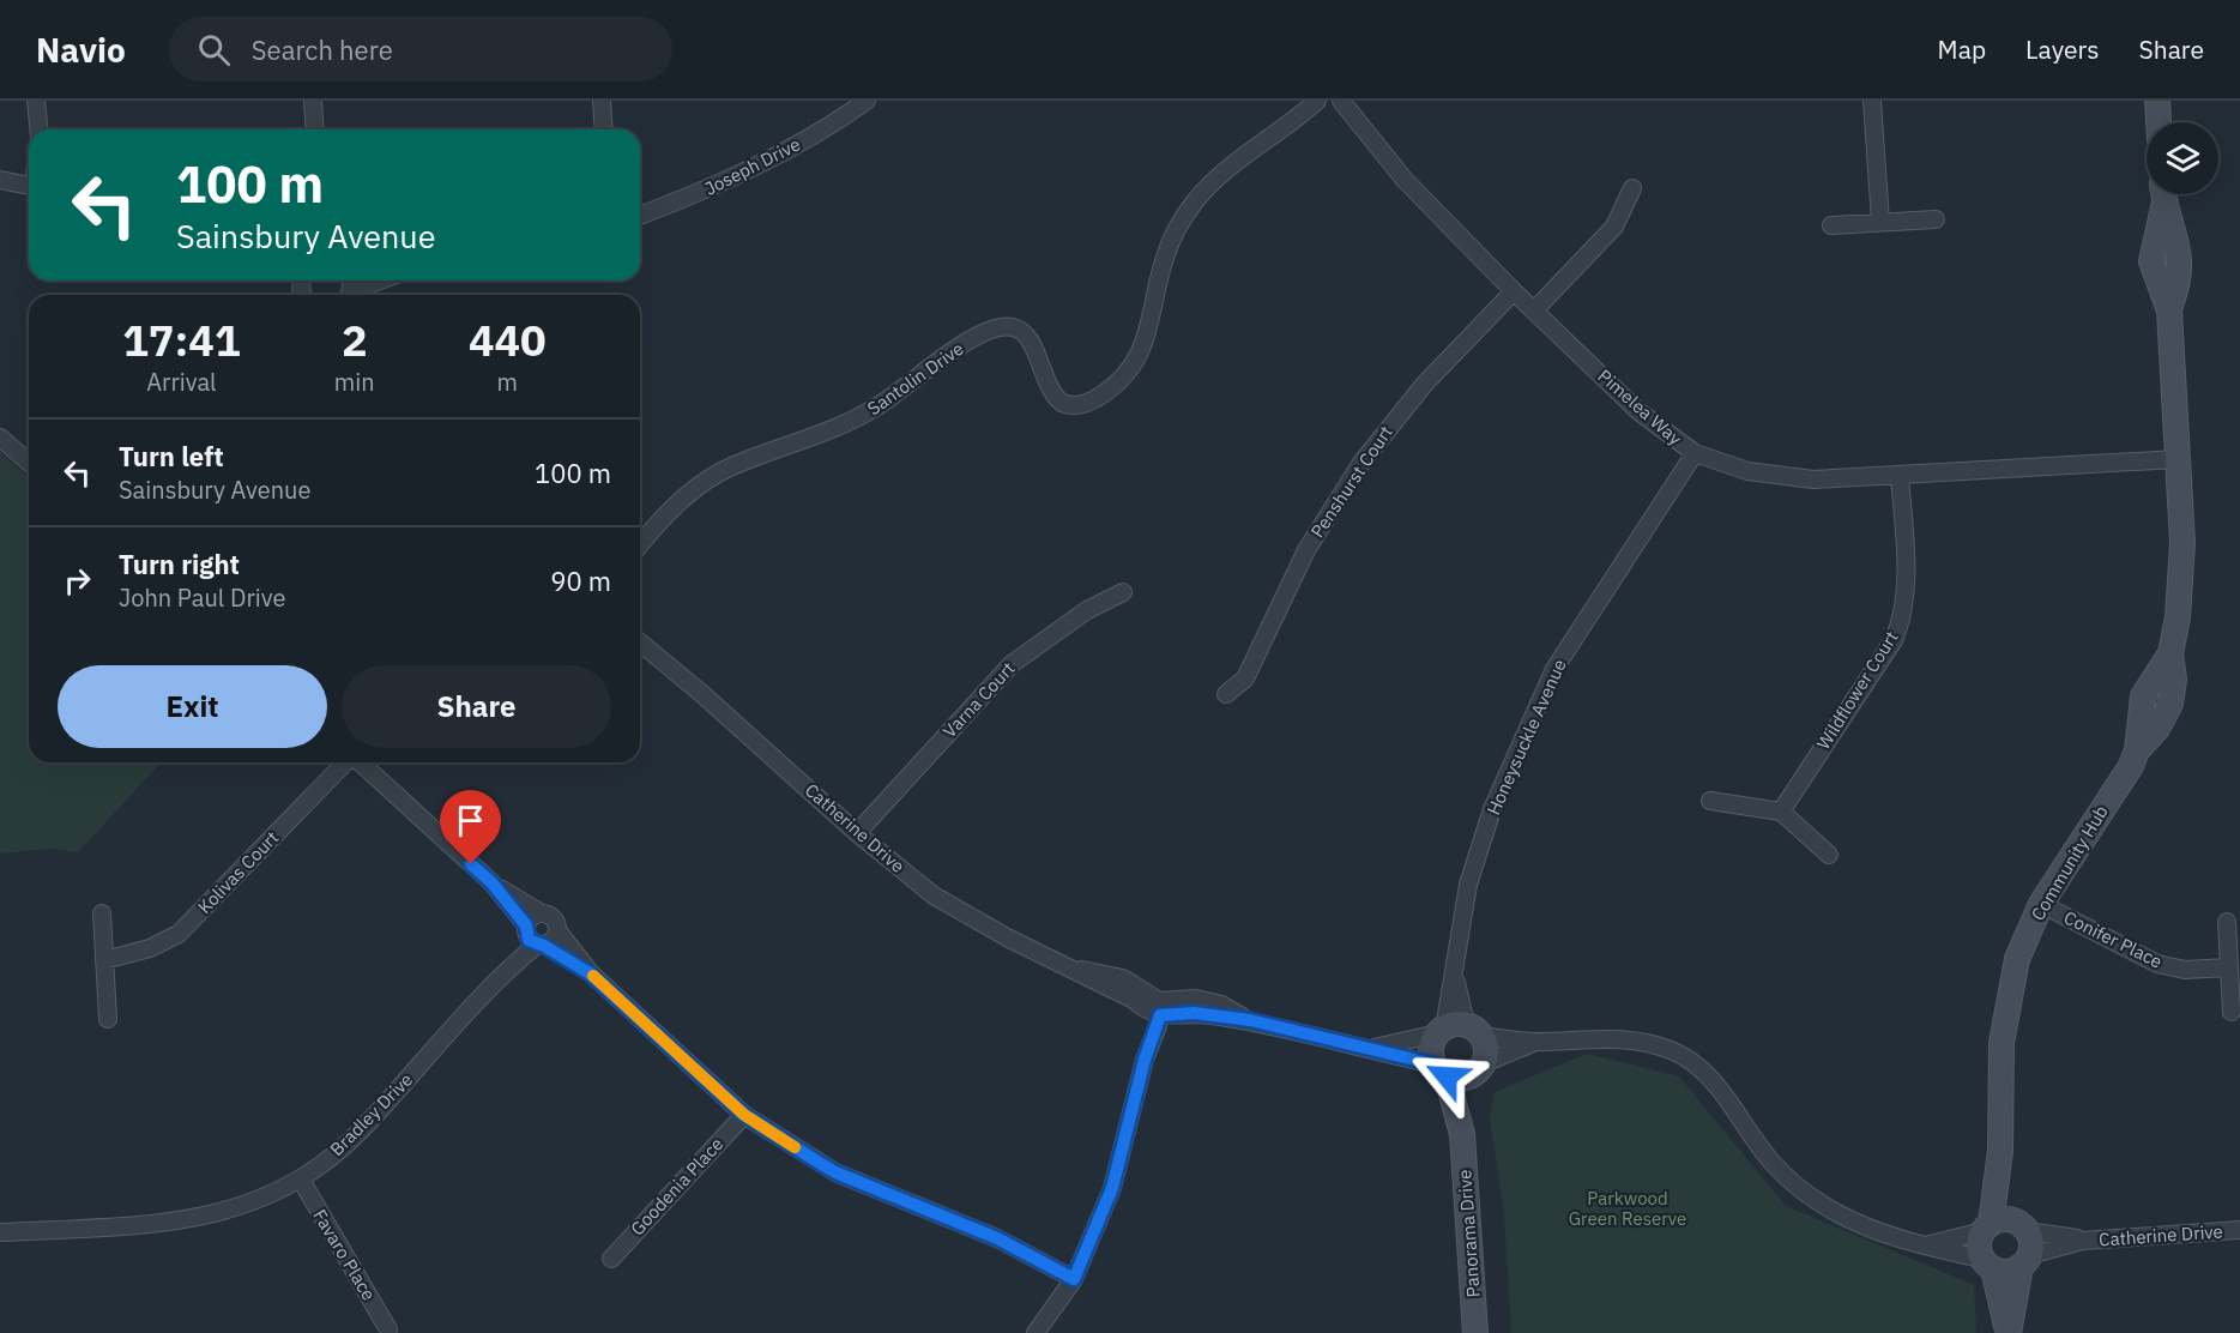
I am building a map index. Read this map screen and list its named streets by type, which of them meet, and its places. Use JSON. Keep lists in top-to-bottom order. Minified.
{"streets":{"street":["Joseph Drive","Santolin Drive","Pimelea Way","Penshurst Court","Wildflower Court","Varna Court","Honeysuckle Avenue","Catherine Drive","Community Hub","Kolivas Court","Conifer Place","Bradley Drive","Goodenia Place","Panorama Drive","Favaro Place"]},"crossings":[["Pimelea Way","Penshurst Court"],["Pimelea Way","Wildflower Court"],["Pimelea Way","Honeysuckle Avenue"],["Pimelea Way","Community Hub"],["Varna Court","Catherine Drive"],["Catherine Drive","Community Hub"],["Community Hub","Conifer Place"],["Bradley Drive","Favaro Place"]],"parks":["Parkwood Green Reserve"],"page":{"header":"Navio","search":"Search here","nav":["Map","Layers","Share"],"turn":["100 m","Sainsbury Avenue"],"eta":["17:41","Arrival","2","min","440","m"],"list":[{"name":"Turn left","note":"Sainsbury Avenue","value":"100 m"},{"name":"Turn right","note":"John Paul Drive","value":"90 m"}],"buttons":["Exit","Share"]}}
